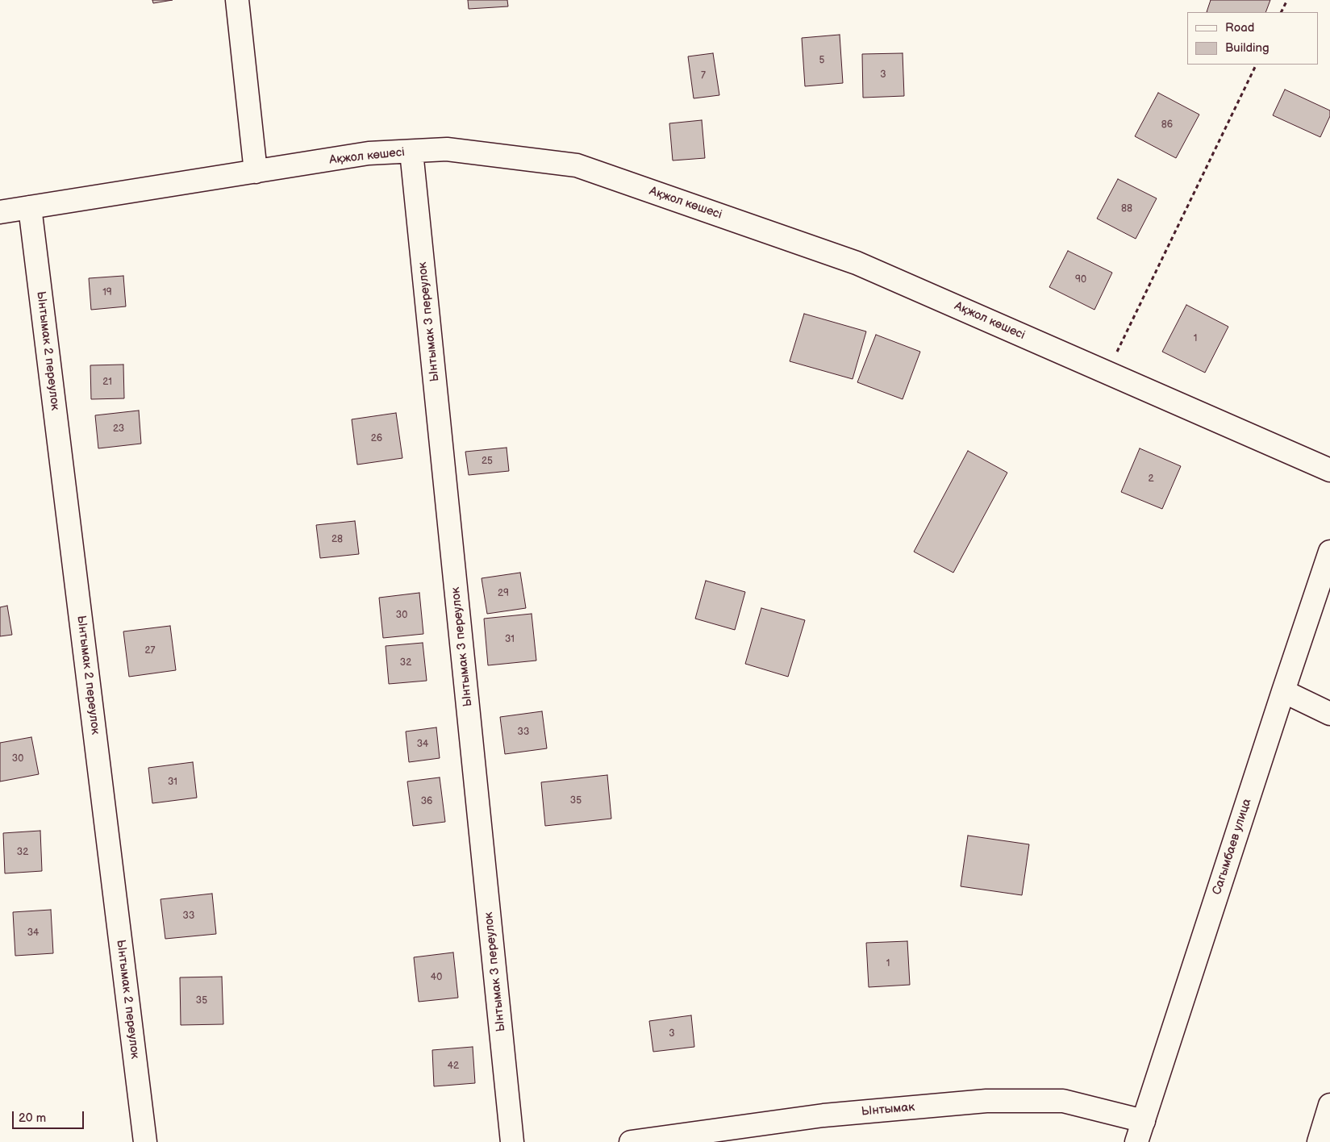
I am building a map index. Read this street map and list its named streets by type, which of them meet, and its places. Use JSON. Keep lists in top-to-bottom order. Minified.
{"streets":{"street":["Ақжол көшесі","Ынтымак 3 переулок","Ынтымак 2 переулок","Сагымбаев улица","Ынтымак"]},"crossings":[["Ақжол көшесі","Ынтымак 3 переулок"],["Ақжол көшесі","Ынтымак 2 переулок"],["Сагымбаев улица","Ынтымак"]],"house_numbers":["5","3","7","86","88","90","19","1","21","23","26","25","2","28","29","30","31","27","32","33","34","30","31","35","36","32","33","34","1","40","35","3","42"],"legend":["Road","Building"],"scale_bar":"20 m"}
